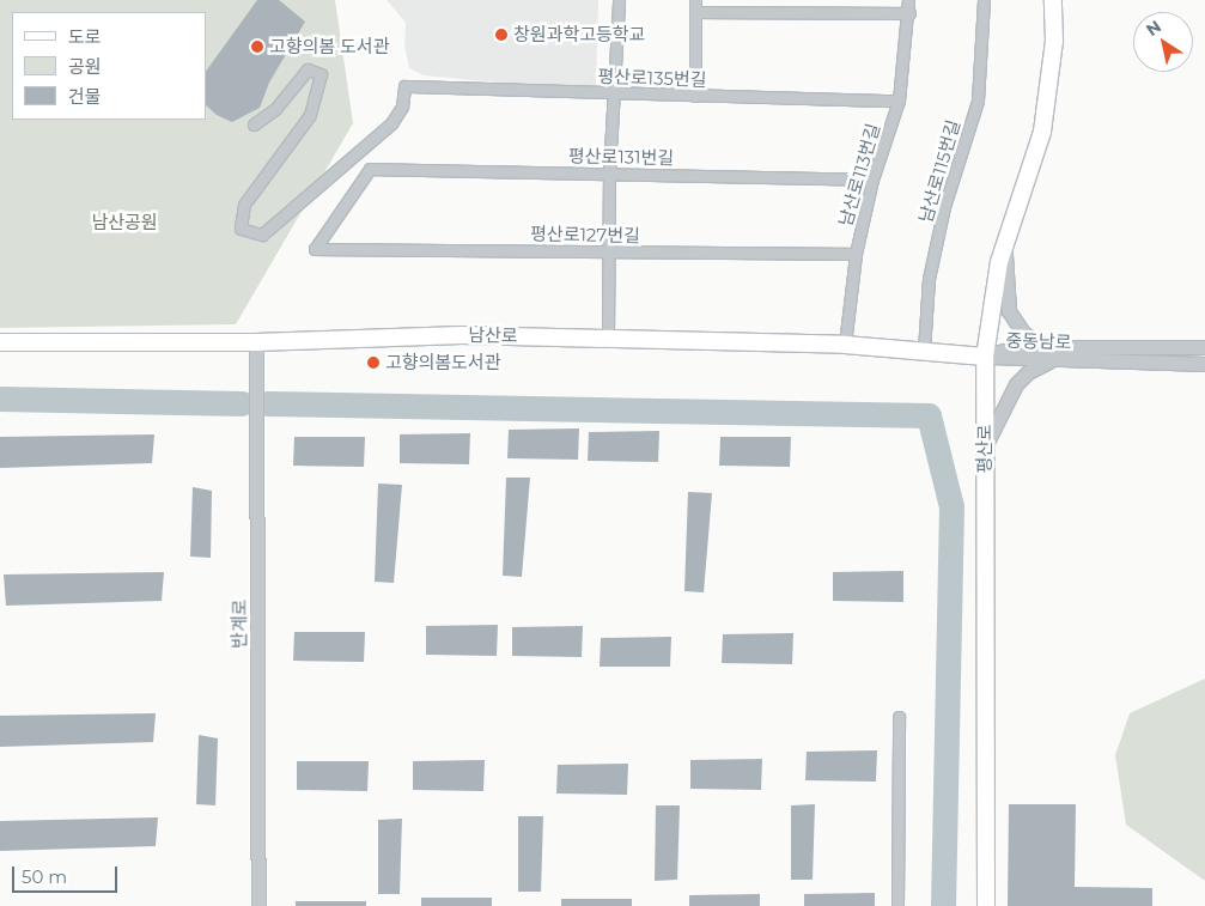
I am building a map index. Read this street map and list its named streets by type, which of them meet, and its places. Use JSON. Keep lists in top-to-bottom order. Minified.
{"streets":{"main road":["남산로","평산로"],"street":["평산로135번길","평산로131번길","남산로115번길","남산로113번길","평산로127번길","중동남로","반계로"]},"crossings":[["평산로135번길","남산로113번길"],["평산로131번길","남산로113번길"],["평산로131번길","평산로127번길"],["남산로115번길","남산로"],["남산로113번길","평산로127번길"],["남산로113번길","남산로"],["남산로","중동남로"],["남산로","평산로"],["남산로","반계로"],["중동남로","평산로"]],"parks":["남산공원"],"places":["창원과학고등학교","고향의봄 도서관","고향의봄도서관"],"legend":["도로","공원","건물"],"scale_bar":"50 m","north":"top left"}
